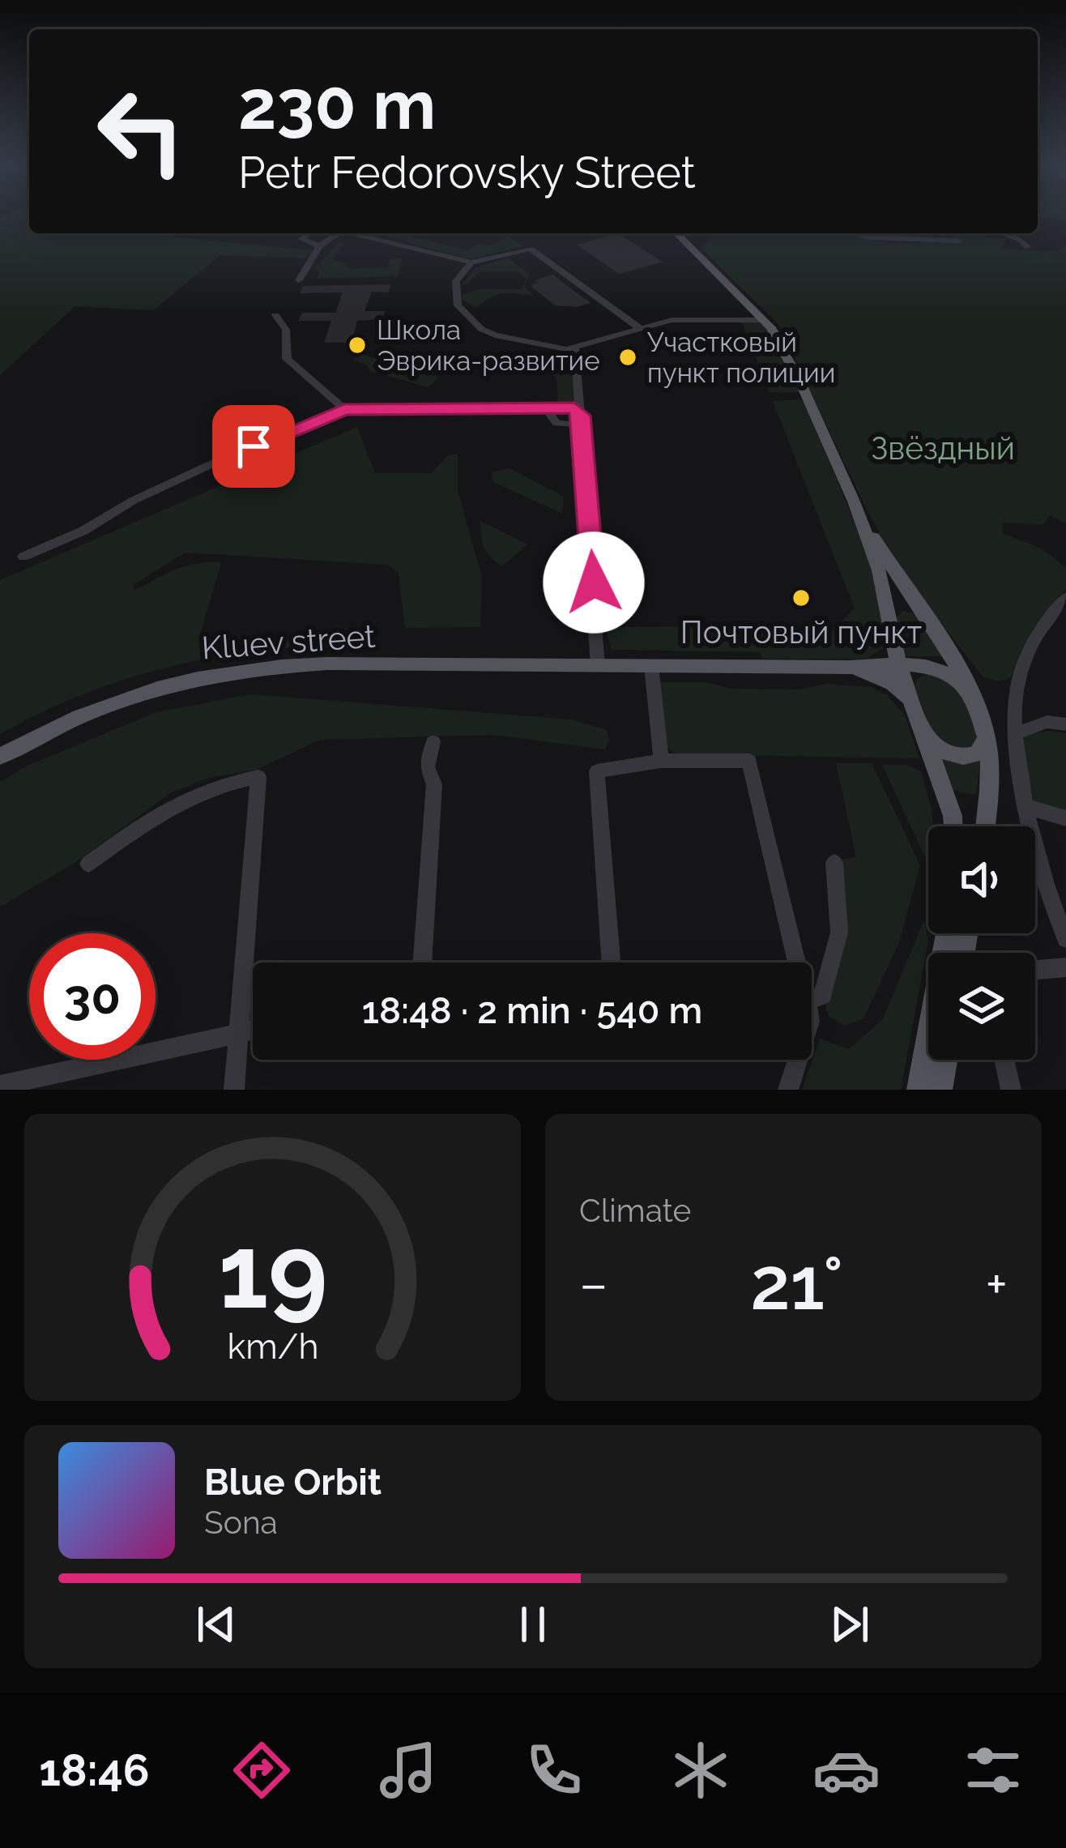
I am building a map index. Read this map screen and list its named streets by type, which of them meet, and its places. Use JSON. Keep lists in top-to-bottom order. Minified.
{"streets":{"main road":["Kluev street"]},"parks":["Звёздный"],"places":["Школа Эврика-развитие","Участковый пункт полиции","Почтовый пункт"],"page":{"turn":["230 m","Petr Fedorovsky Street"],"limit":"30","trip":"18:48 · 2 min · 540 m","tile":"Climate","heat":["−","21°","+"],"song":["Blue Orbit","Sona"],"tabs":"18:46","gauge":["19","km/h"]}}
